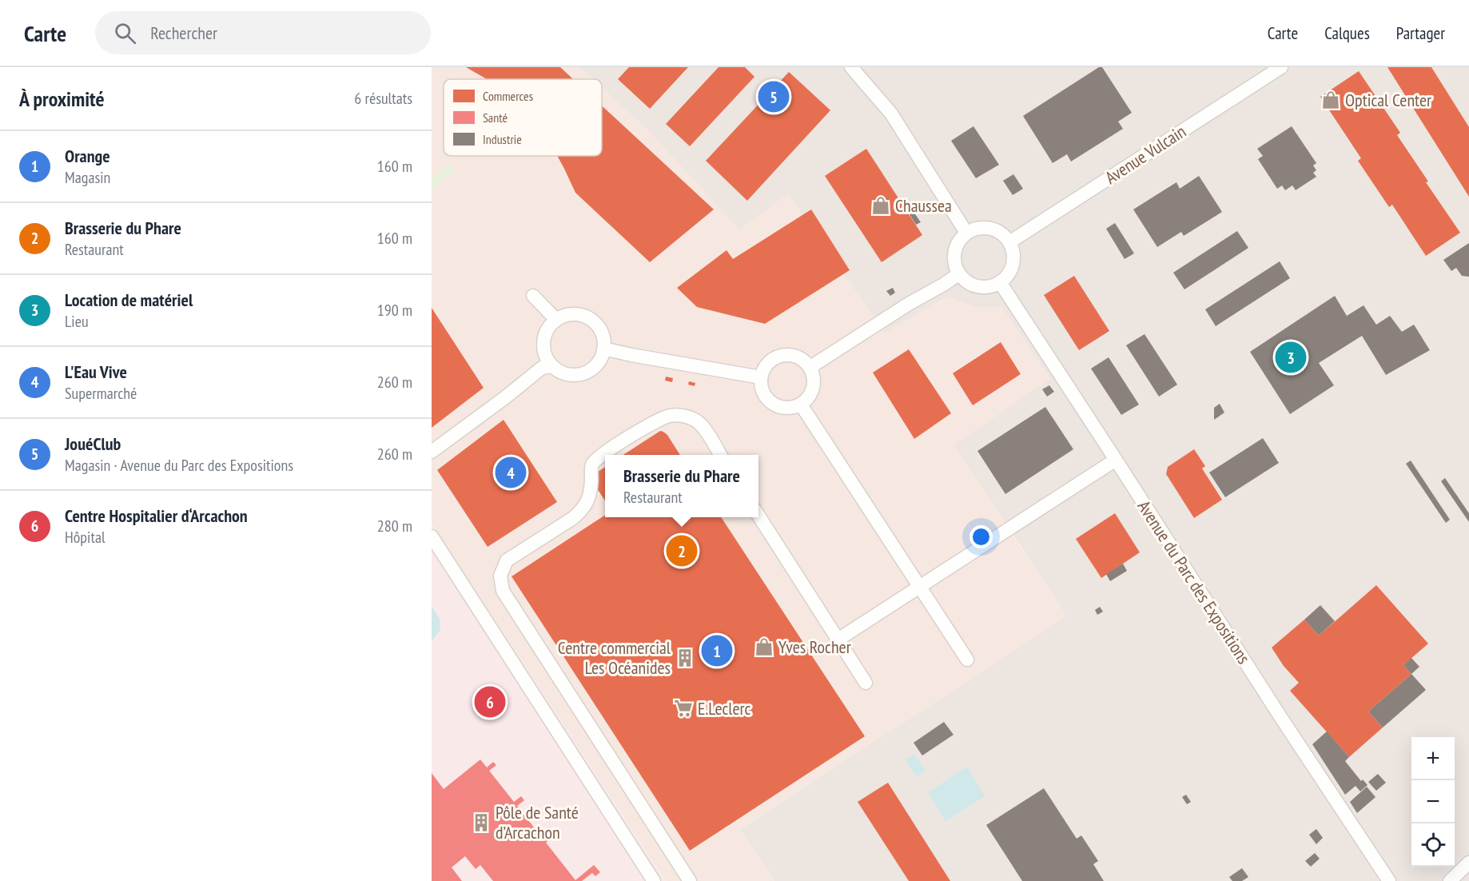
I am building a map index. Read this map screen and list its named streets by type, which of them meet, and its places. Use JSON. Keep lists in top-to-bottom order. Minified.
{"streets":{"street":["Avenue Vulcain","Avenue du Parc des Expositions"]},"crossings":[["Avenue Vulcain","Avenue du Parc des Expositions"]],"places":{"shop":["Optical Center","Chaussea","Yves Rocher"],"building":["Centre commercial Les Océanides","Pôle de Santé d’Arcachon"],"supermarket":["E.Leclerc"]},"legend":["Commerces","Santé","Industrie"],"page":{"header":"Carte","search":"Rechercher","nav":["Carte","Calques","Partager"],"heading":["À proximité","6 résultats"],"pins":["5","3","4","2","1","6"],"list":[{"mark":"1","name":"Orange","note":"Magasin","value":"160 m"},{"mark":"2","name":"Brasserie du Phare","note":"Restaurant","value":"160 m"},{"mark":"3","name":"Location de matériel","note":"Lieu","value":"190 m"},{"mark":"4","name":"L'Eau Vive","note":"Supermarché","value":"260 m"},{"mark":"5","name":"JouéClub","note":"Magasin · Avenue du Parc des Expositions","value":"260 m"},{"mark":"6","name":"Centre Hospitalier d‘Arcachon","note":"Hôpital","value":"280 m"}],"popup":["Brasserie du Phare","Restaurant"],"map_buttons":["+","−"]}}
